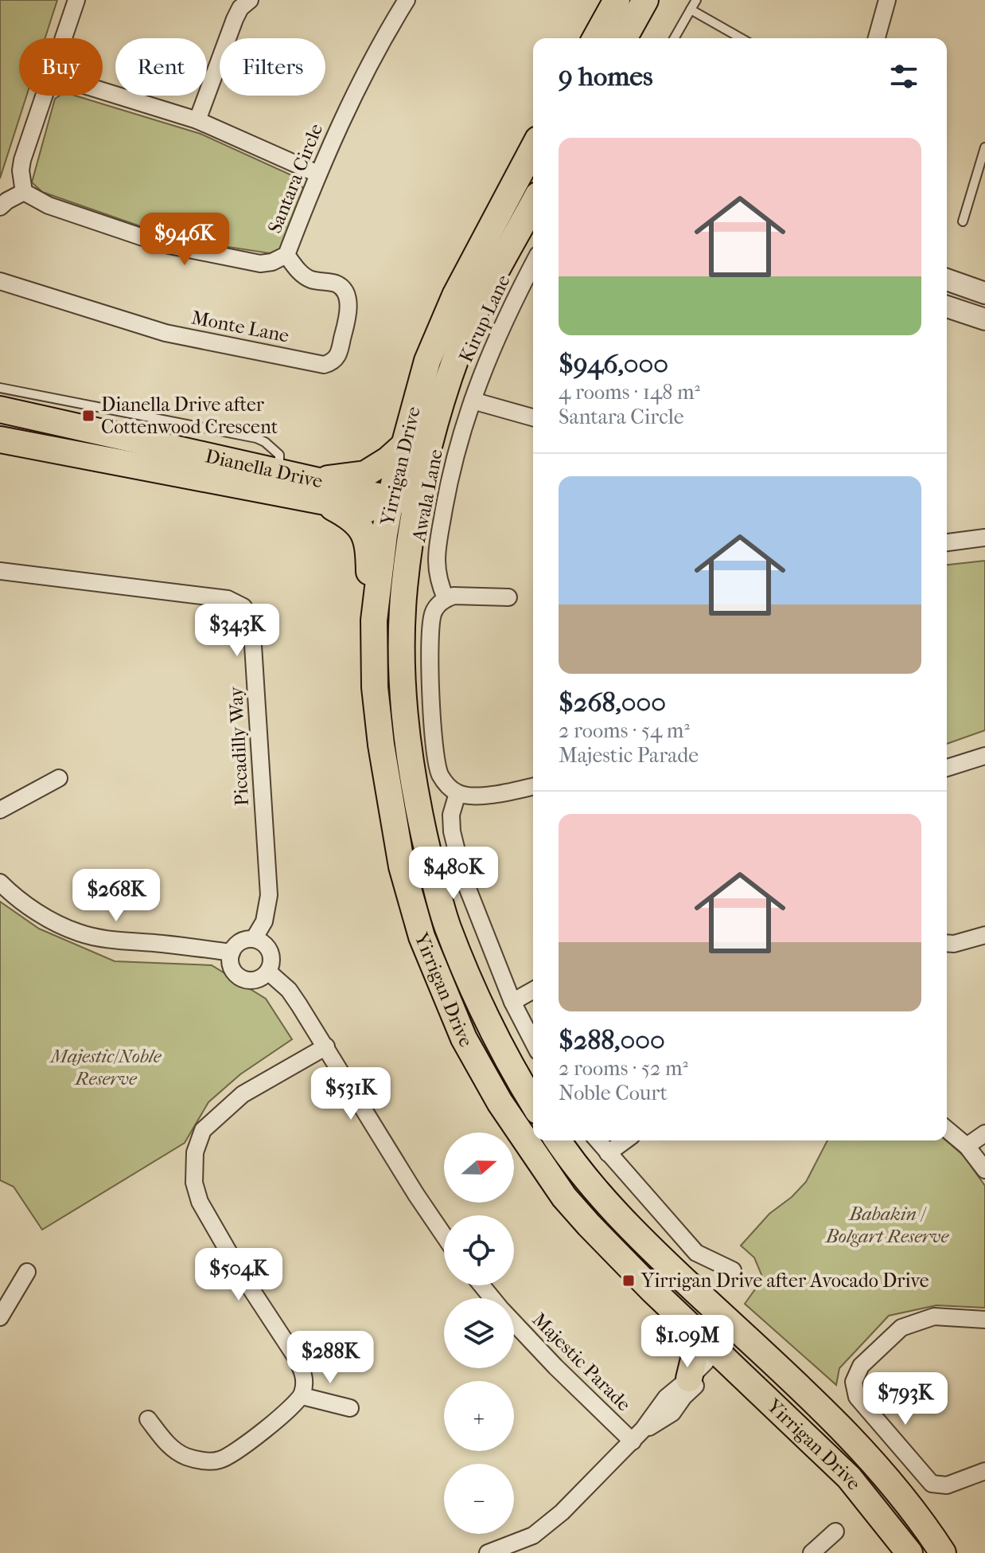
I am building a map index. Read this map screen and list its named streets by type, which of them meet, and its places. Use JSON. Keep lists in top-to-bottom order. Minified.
{"streets":{"main road":["Yirrigan Drive","Dianella Drive"],"street":["Santara Circle","Kirup Lane","Monte Lane","Awala Lane","Piccadilly Way","Majestic Parade"]},"crossings":[["Santara Circle","Monte Lane"],["Kirup Lane","Awala Lane"],["Yirrigan Drive","Dianella Drive"]],"parks":["Majestic/Noble Reserve","Babakin / Bolgart Reserve"],"places":{"transit":["Dianella Drive after Cottenwood Crescent","Yirrigan Drive after Avocado Drive"]},"north":"right","page":{"chip":["Buy","Rent","Filters"],"heading":"9 homes","list":[{"name":"$946,000","note":"4 rooms · 148 m² · Santara Circle"},{"name":"$268,000","note":"2 rooms · 54 m² · Majestic Parade"},{"name":"$288,000","note":"2 rooms · 52 m² · Noble Court"}],"price":["$946K","$343K","$480K","$268K","$531K","$504K","$1.09M","$288K","$793K"],"map_buttons":["+","−"]}}
